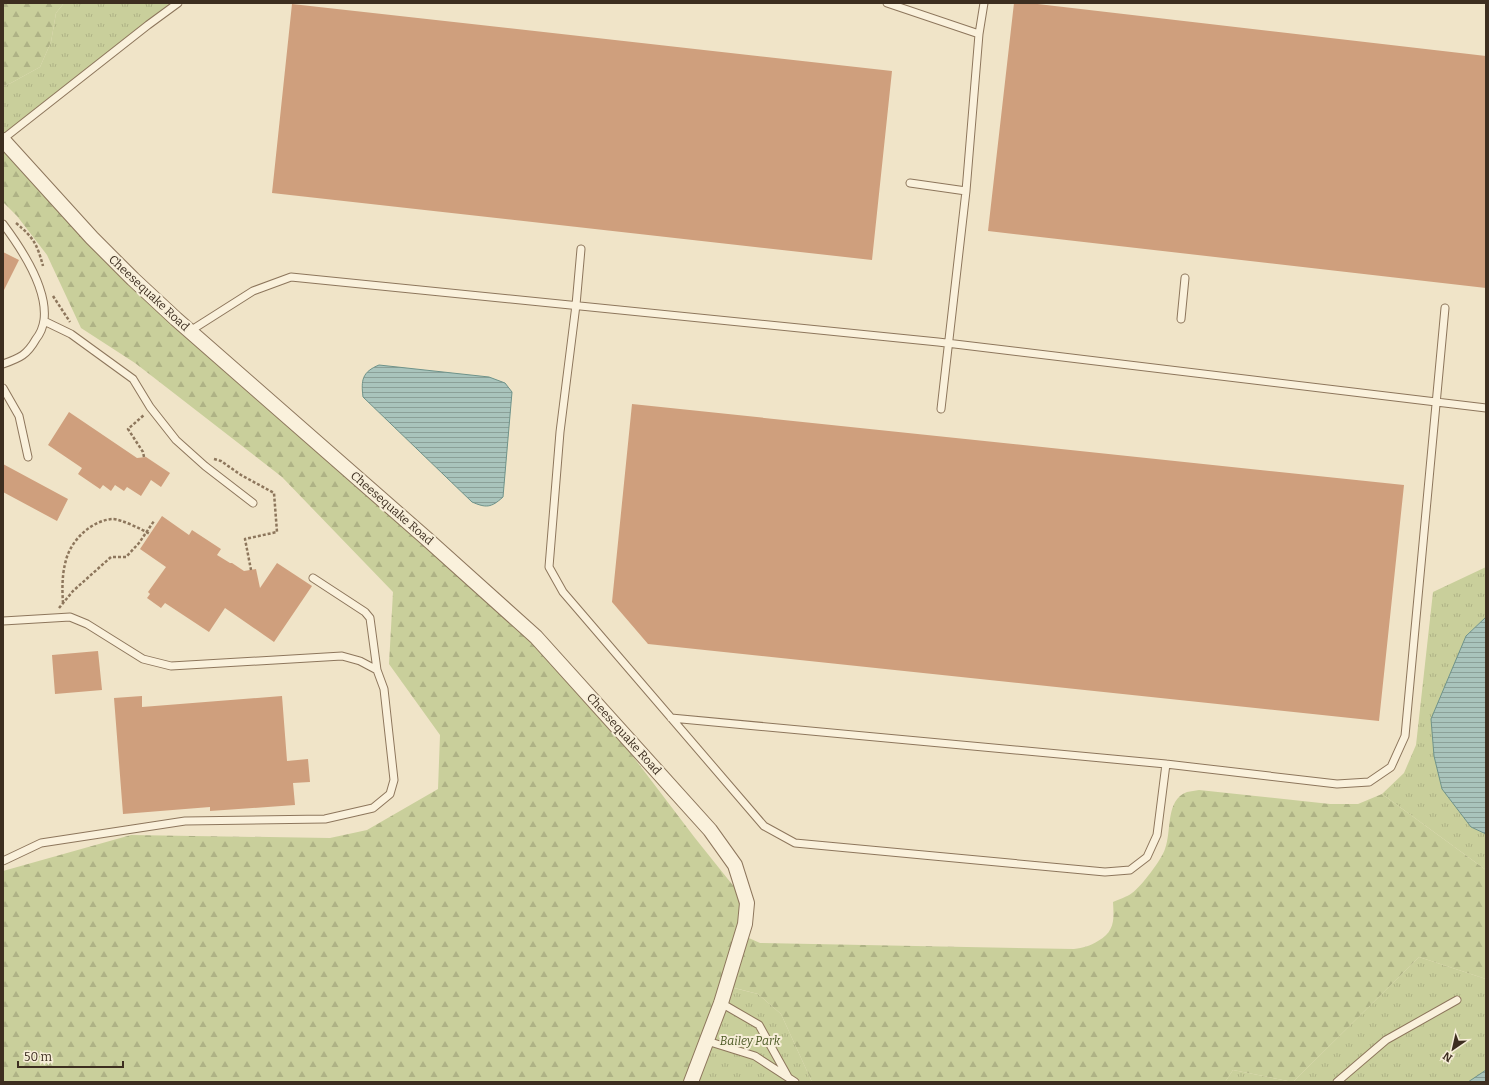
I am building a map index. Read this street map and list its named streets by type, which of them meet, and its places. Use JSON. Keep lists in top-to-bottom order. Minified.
{"streets":{"street":["Cheesequake Road"]},"parks":["Bailey Park"],"scale_bar":"50 m","north":"bottom left"}
